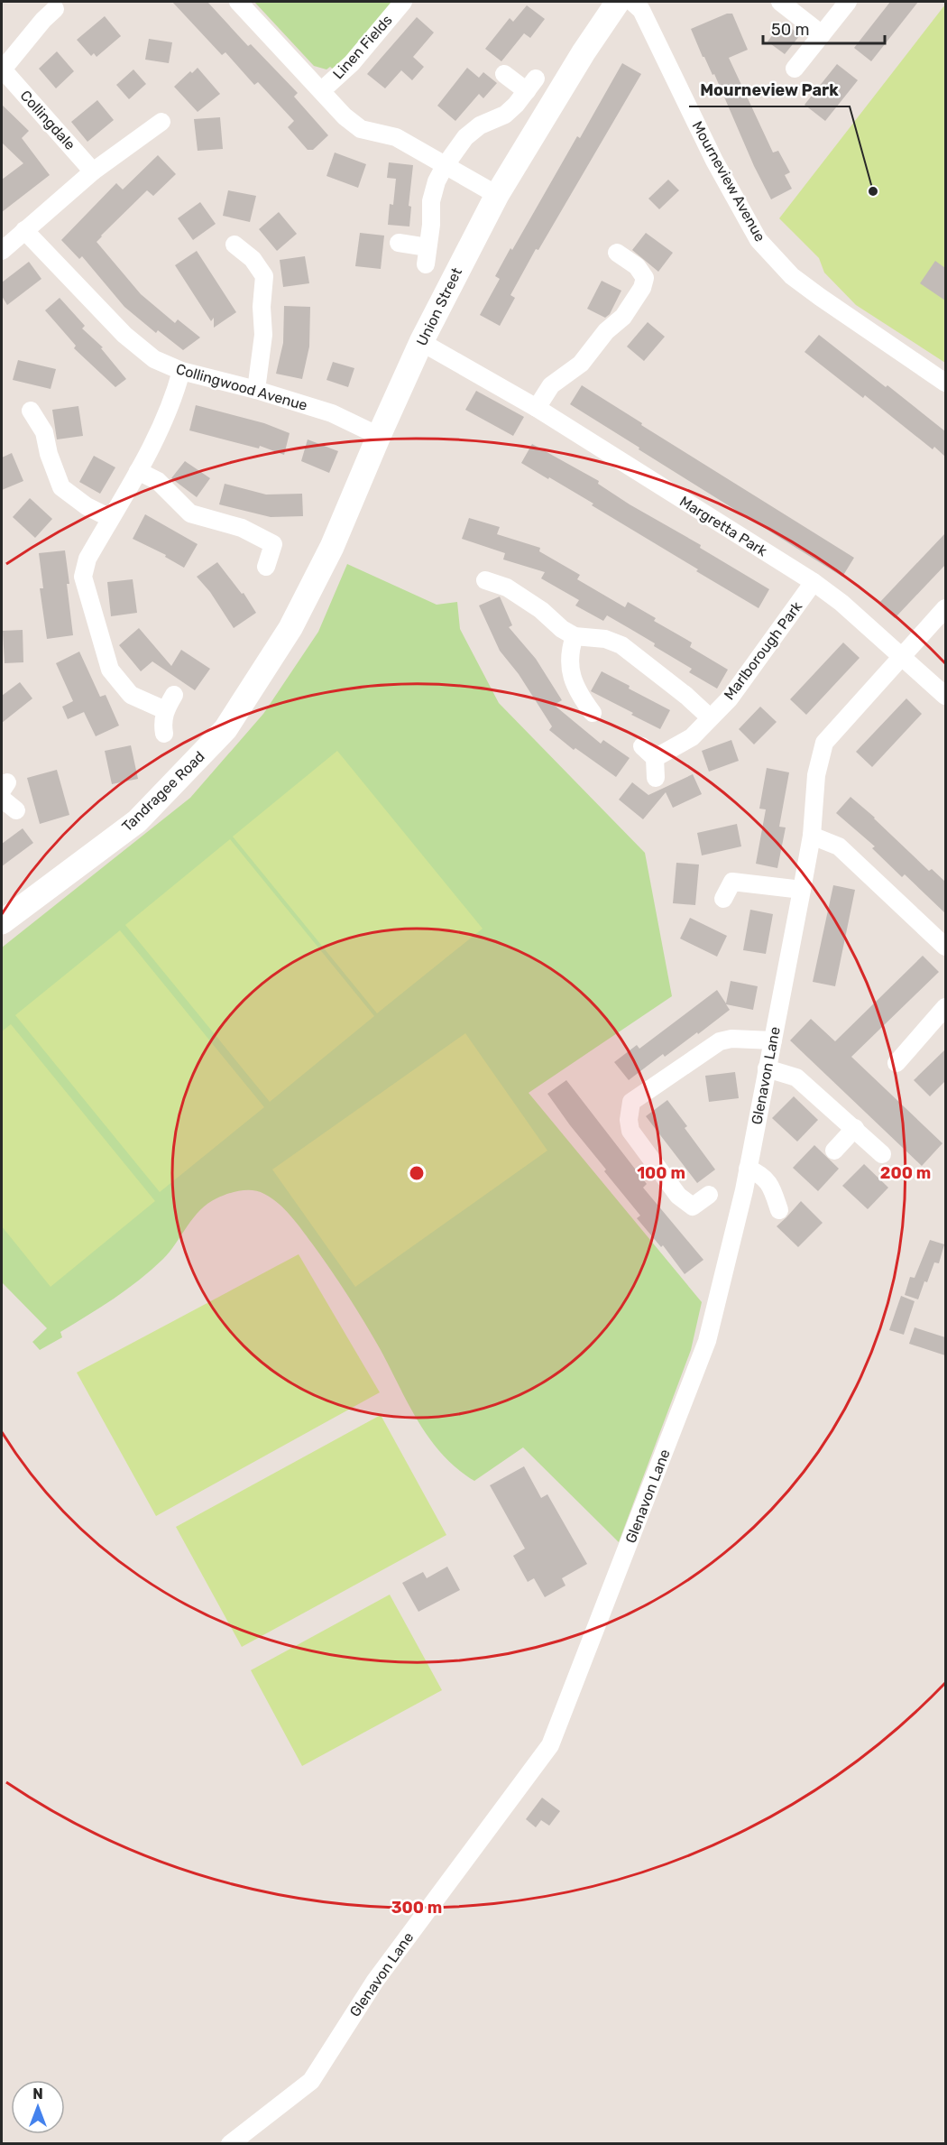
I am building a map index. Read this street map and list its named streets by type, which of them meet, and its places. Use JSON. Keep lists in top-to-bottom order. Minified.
{"streets":{"street":["Linen Fields","Collingdale","Mourneview Avenue","Union Street","Collingwood Avenue","Margretta Park","Marlborough Park","Tandragee Road","Glenavon Lane"]},"crossings":[["Linen Fields","Union Street"],["Union Street","Collingwood Avenue"],["Union Street","Margretta Park"],["Union Street","Tandragee Road"],["Margretta Park","Marlborough Park"],["Margretta Park","Glenavon Lane"]],"places":["Mourneview Park"],"scale_bar":"50 m","north":"top","rings":["100 m","200 m","300 m"]}
